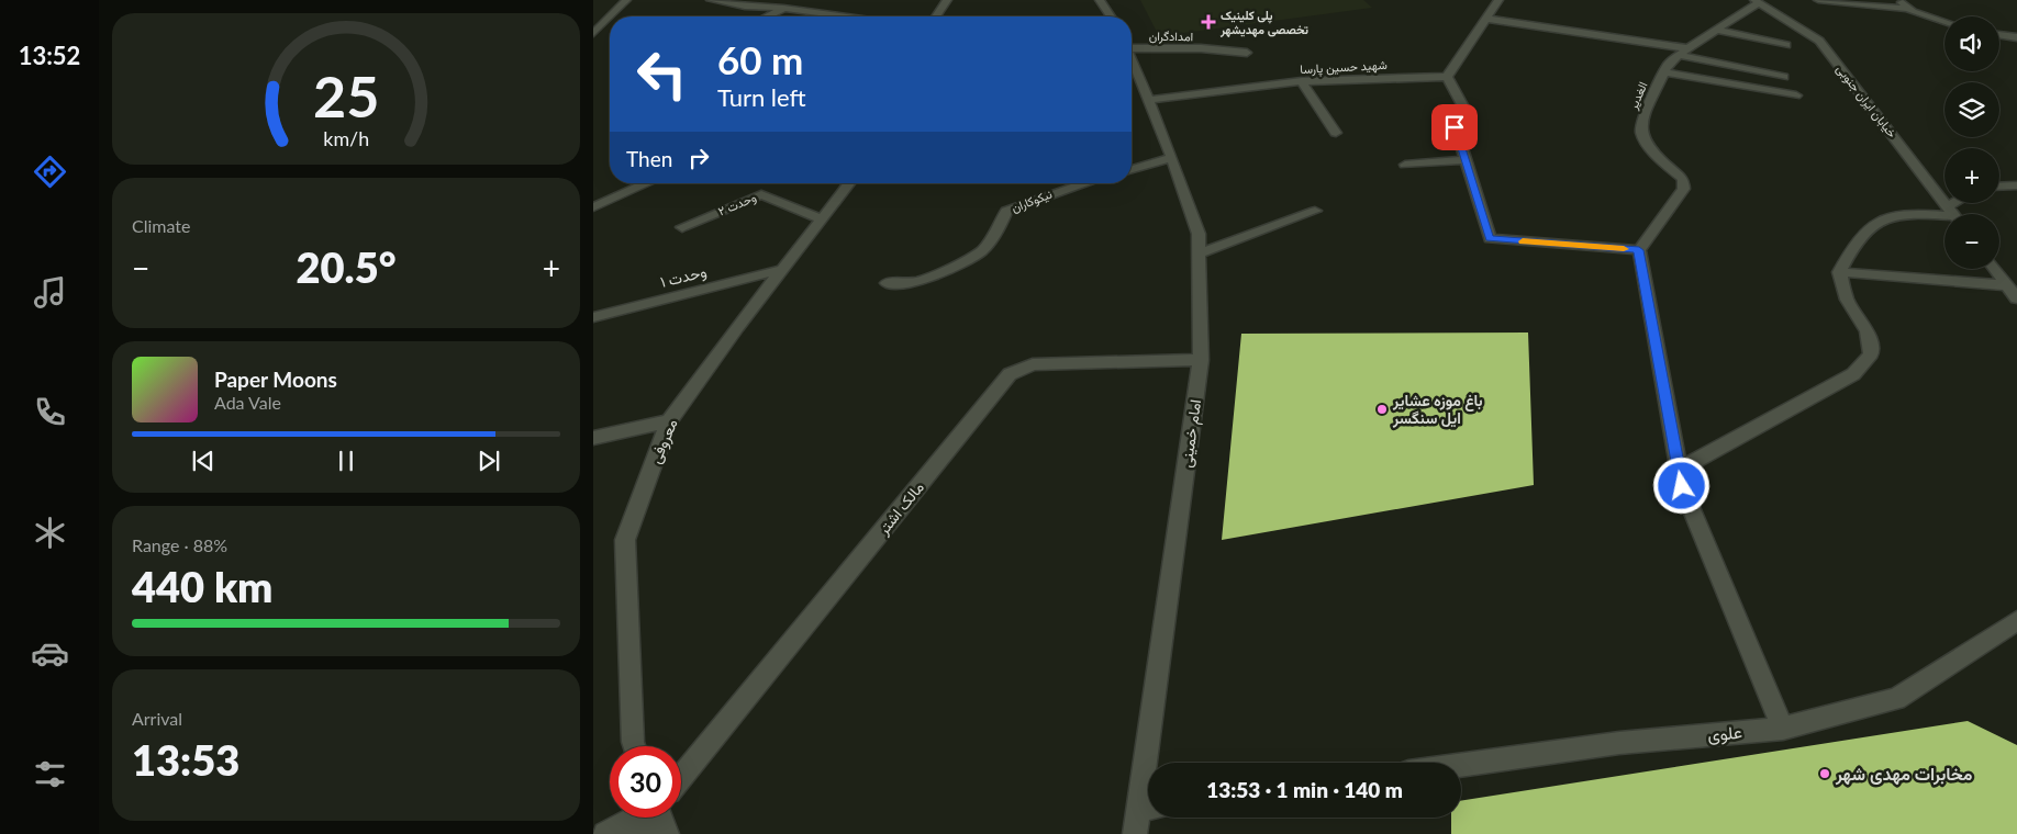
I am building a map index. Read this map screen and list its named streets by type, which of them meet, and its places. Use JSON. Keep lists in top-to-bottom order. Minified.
{"streets":{"street":["امدادگران","شهید حسین پارسا","الغدیر","خیابان ایران جنوبی","نیکوکاران","وحدت ۲","وحدت ۱","امام خمینی","معروفی","مالک اشتر","علوی"]},"crossings":[["شهید حسین پارسا","امام خمینی"],["الغدیر","خیابان ایران جنوبی"],["وحدت ۲","معروفی"],["وحدت ۱","معروفی"],["امام خمینی","مالک اشتر"]],"places":{"health":["پلی کلینیک تخصصی مهدیشهر"],"other":["باغ موزه عشایر ایل سنگسر","مخابرات مهدی شهر"]},"page":{"tabs":"13:52","map_buttons":["+","−"],"turn":["60 m","Turn left"],"then":"Then","tile":["Climate",["Range · 88%","440 km"],["Arrival","13:53"]],"heat":["−","20.5°","+"],"song":["Paper Moons","Ada Vale"],"limit":"30","trip":"13:53 · 1 min · 140 m","gauge":["25","km/h"]}}
